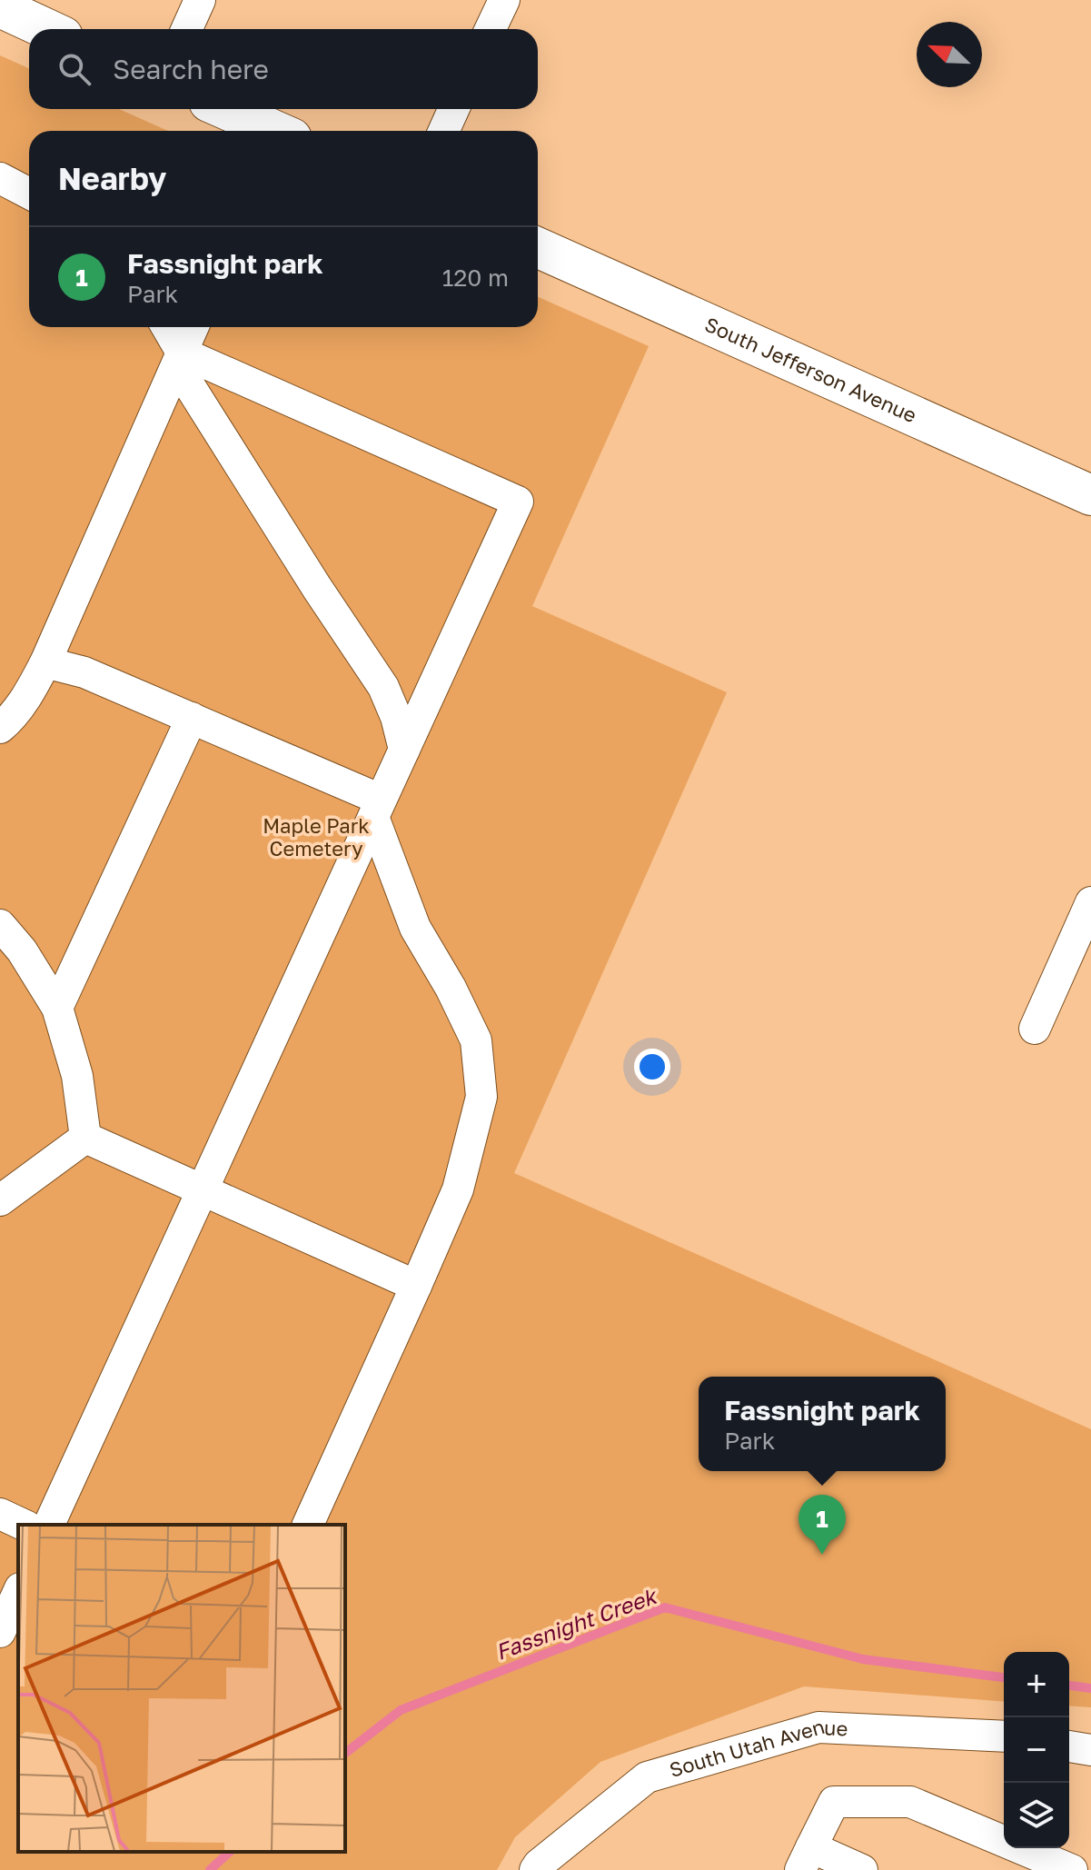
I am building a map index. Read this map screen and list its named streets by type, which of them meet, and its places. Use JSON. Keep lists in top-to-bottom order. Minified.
{"streets":{"main road":["South Jefferson Avenue"],"street":["South Utah Avenue"]},"water":["Fassnight Creek"],"parks":["Maple Park Cemetery"],"north":"top left","page":{"search":"Search here","heading":"Nearby","list":[{"mark":"1","name":"Fassnight park","note":"Park","value":"120 m"}],"popup":["Fassnight park","Park"],"pins":"1","map_buttons":["+","−"]}}
